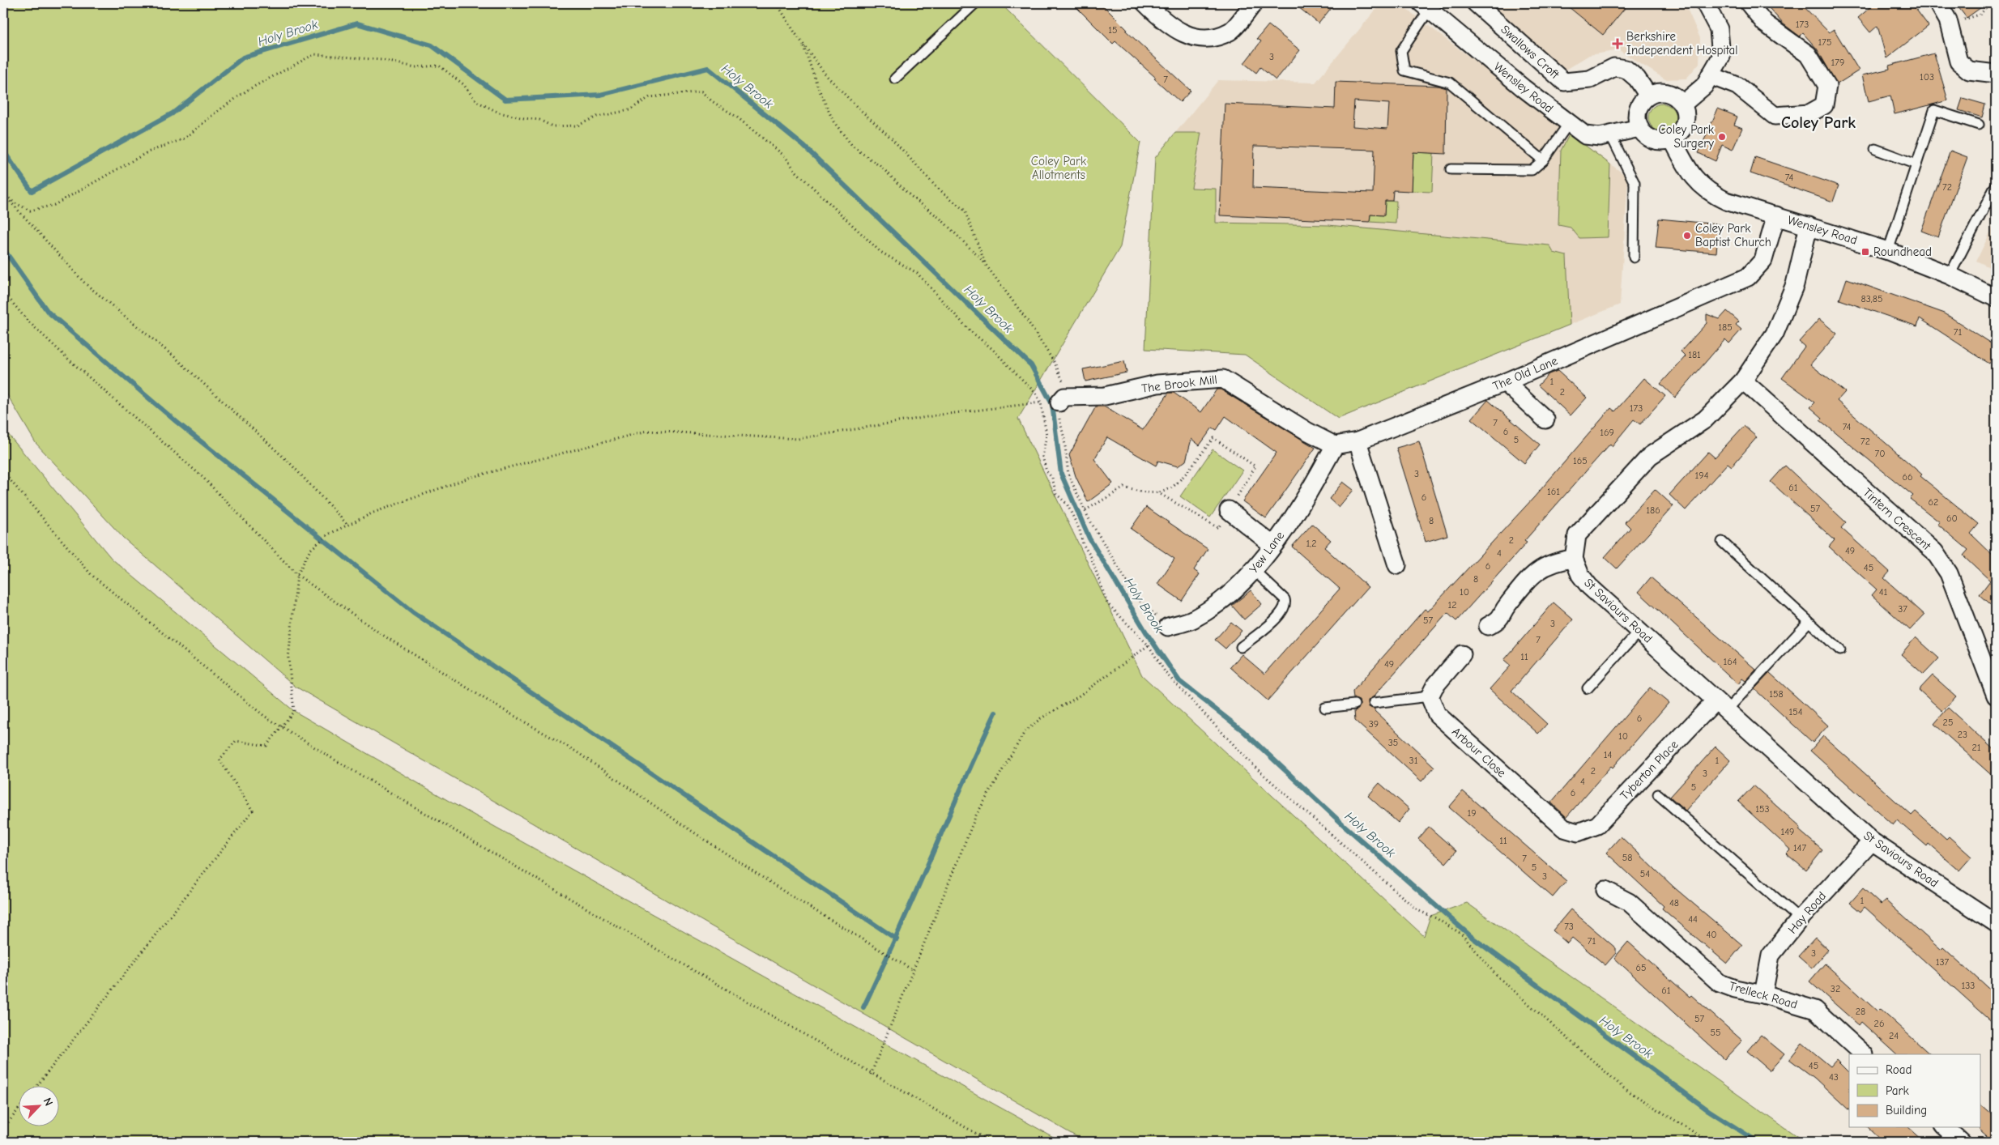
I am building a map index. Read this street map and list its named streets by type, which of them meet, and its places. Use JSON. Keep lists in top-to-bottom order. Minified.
{"streets":{"street":["Swallows Croft","Wensley Road","The Old Lane","The Brook Mill","Tintern Crescent","Yew Lane","St Saviours Road","Arbour Close","Tyberton Place","Hay Road","Trelleck Road"]},"crossings":[["Swallows Croft","Wensley Road"],["Wensley Road","The Old Lane"],["The Brook Mill","Yew Lane"],["St Saviours Road","Tyberton Place"],["St Saviours Road","Hay Road"],["Arbour Close","Tyberton Place"],["Hay Road","Trelleck Road"]],"districts":["Coley Park"],"water":["Holy Brook"],"parks":["Coley Park Allotments"],"places":{"health":["Berkshire Independent Hospital"],"other":["Coley Park Surgery","Coley Park Baptist Church"],"transit":["Roundhead"]},"house_numbers":["173","15","175","3","179","103","7","74","72","83,85","185","71","181","1","2","173","7","74","6","169","5","72","70","165","3","194","66","61","161","6","62","57","186","60","8","2","1,2","49","4","6","45","8","10","41","12","37","57","3","7","11","164","49","158","154","6","25","39","23","10","35","21","14","31","1","2","3","4","5","6","153","19","149","11","147","58","7","5","54","3","1","48","44","73","40","71","3","137","65","133","32","61","28","57","26","55","24","45","43"],"legend":["Road","Park","Building"],"north":"top right"}
